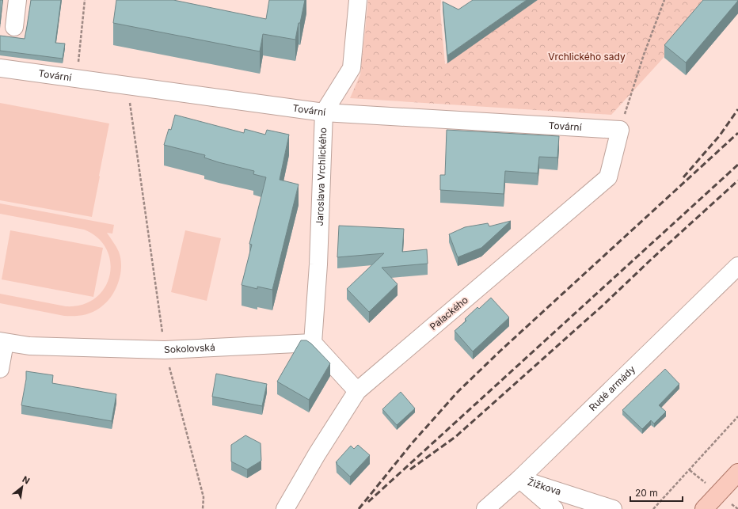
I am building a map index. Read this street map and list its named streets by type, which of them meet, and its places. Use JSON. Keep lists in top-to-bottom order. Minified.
{"streets":{"street":["Tovární","Jaroslava Vrchlického","Palackého","Sokolovská","Rudé armády","Žižkova"]},"crossings":[["Tovární","Jaroslava Vrchlického"],["Tovární","Palackého"],["Jaroslava Vrchlického","Sokolovská"],["Rudé armády","Žižkova"]],"parks":["Vrchlického sady"],"scale_bar":"20 m","north":"top right"}
